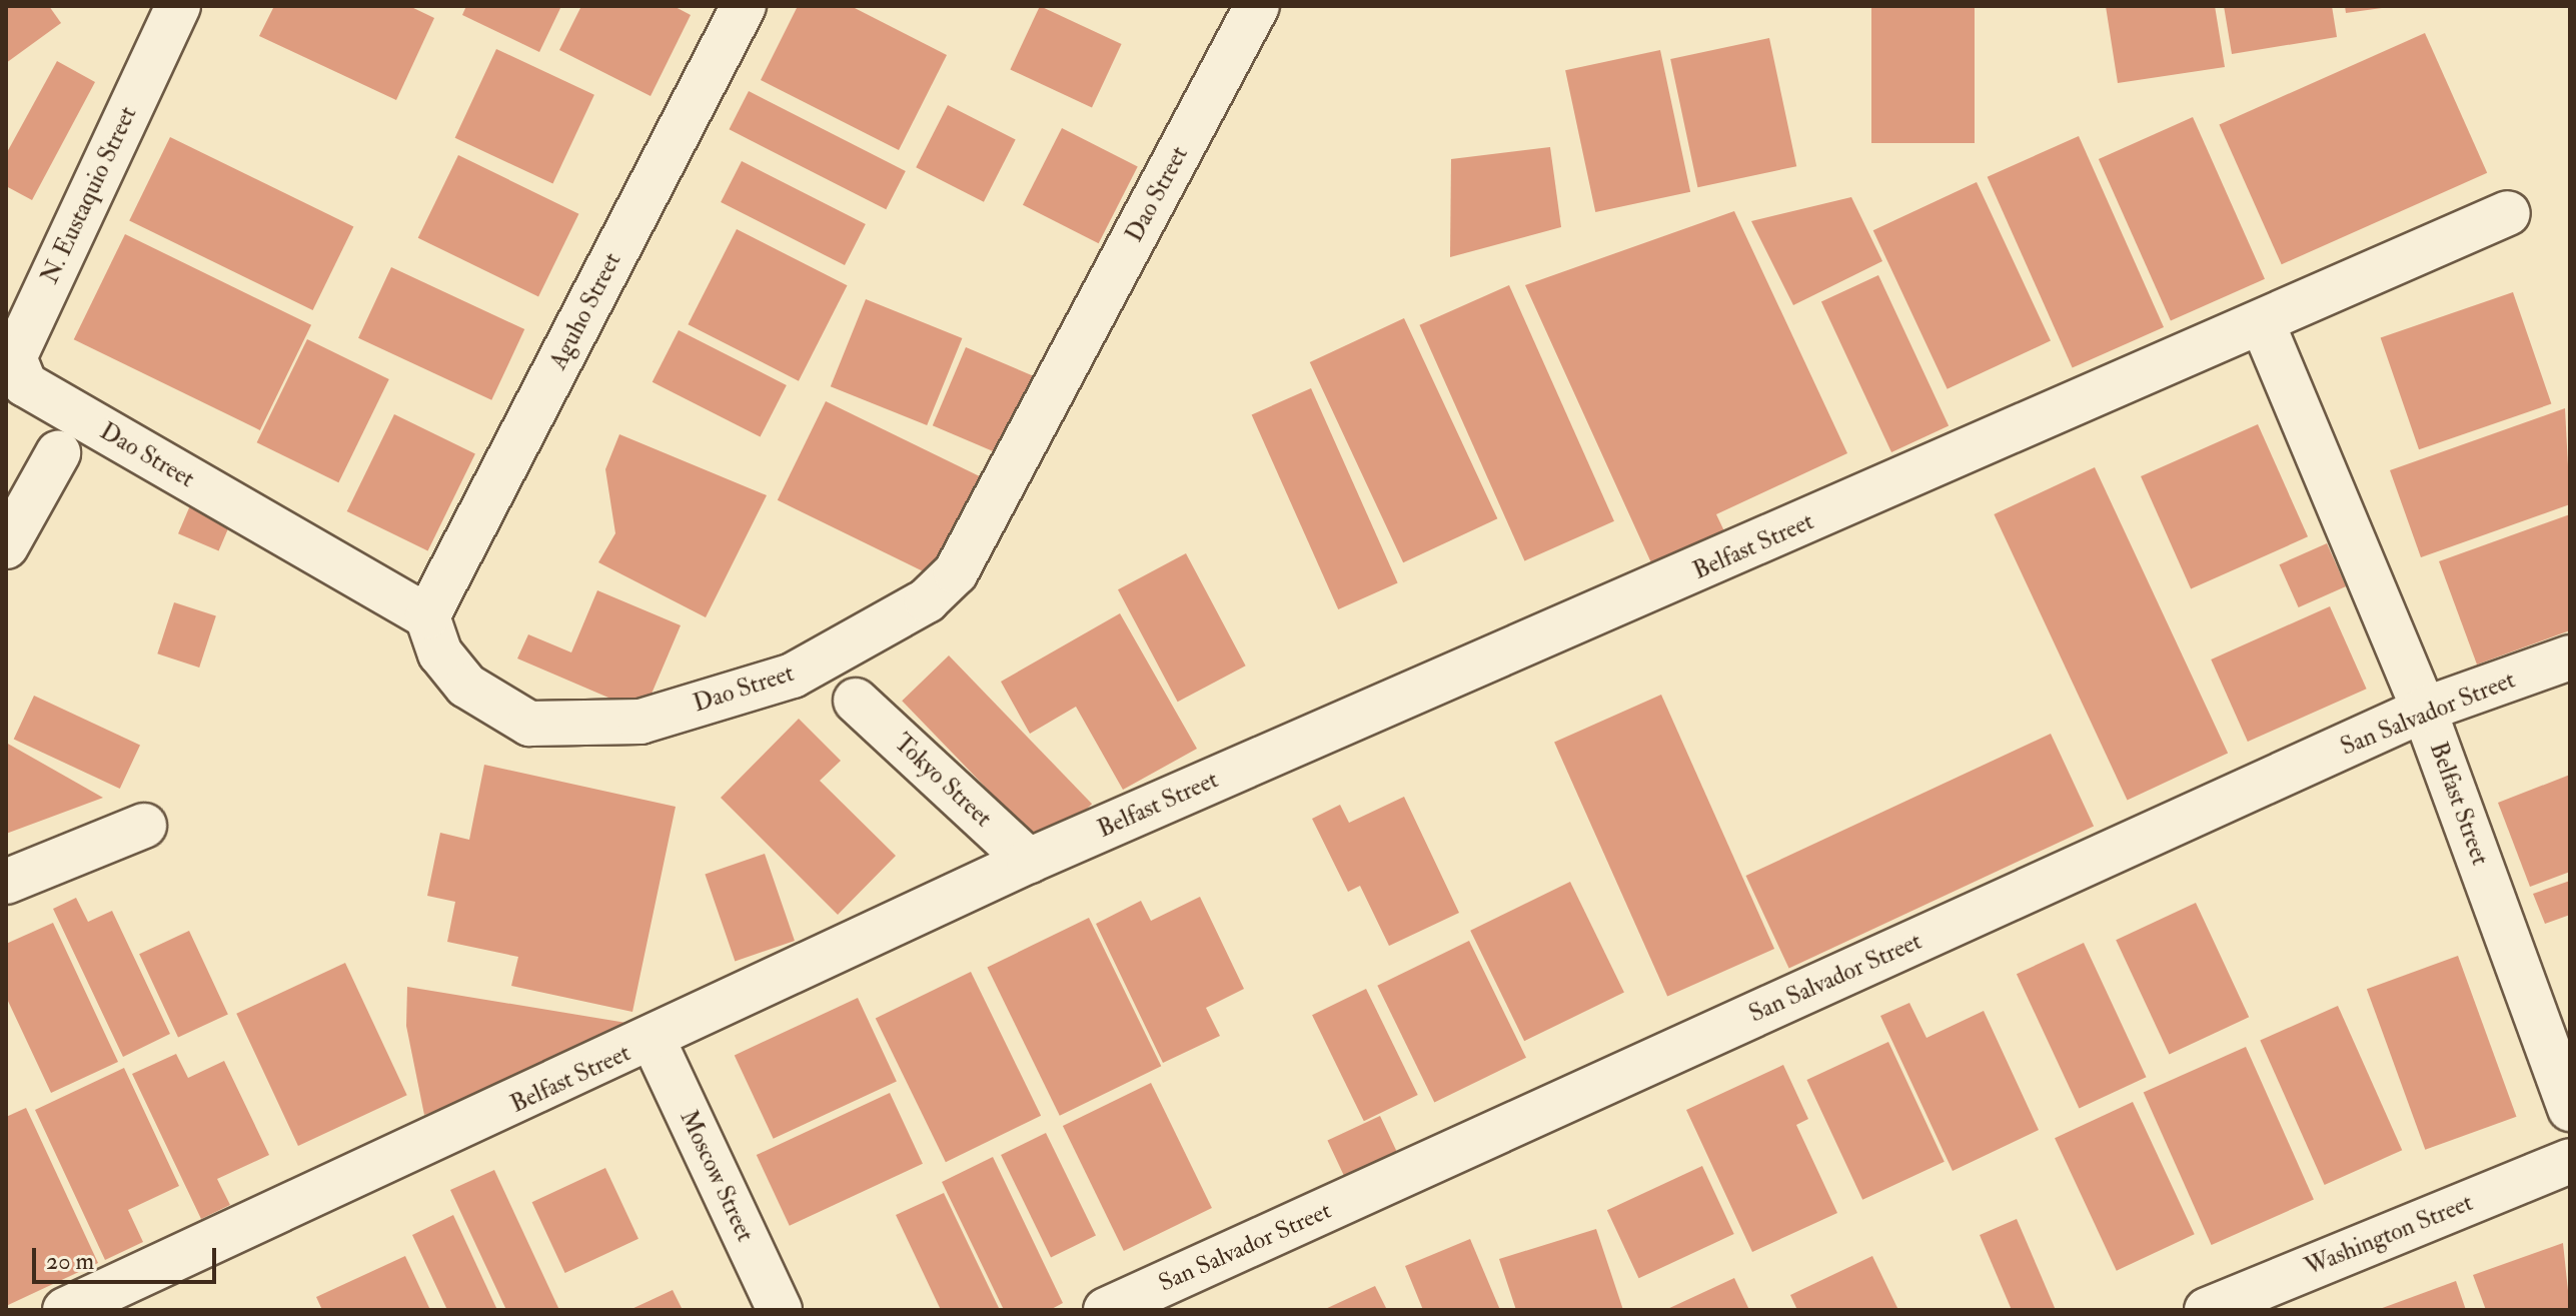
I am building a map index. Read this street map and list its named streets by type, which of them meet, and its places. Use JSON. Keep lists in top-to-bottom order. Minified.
{"streets":{"street":["Dao Street","N. Eustaquio Street","Aguho Street","Belfast Street","San Salvador Street","Tokyo Street","Moscow Street","Washington Street"]},"crossings":[["Dao Street","N. Eustaquio Street"],["Dao Street","Aguho Street"],["Belfast Street","San Salvador Street"],["Belfast Street","Tokyo Street"],["Belfast Street","Moscow Street"]],"scale_bar":"20 m"}
